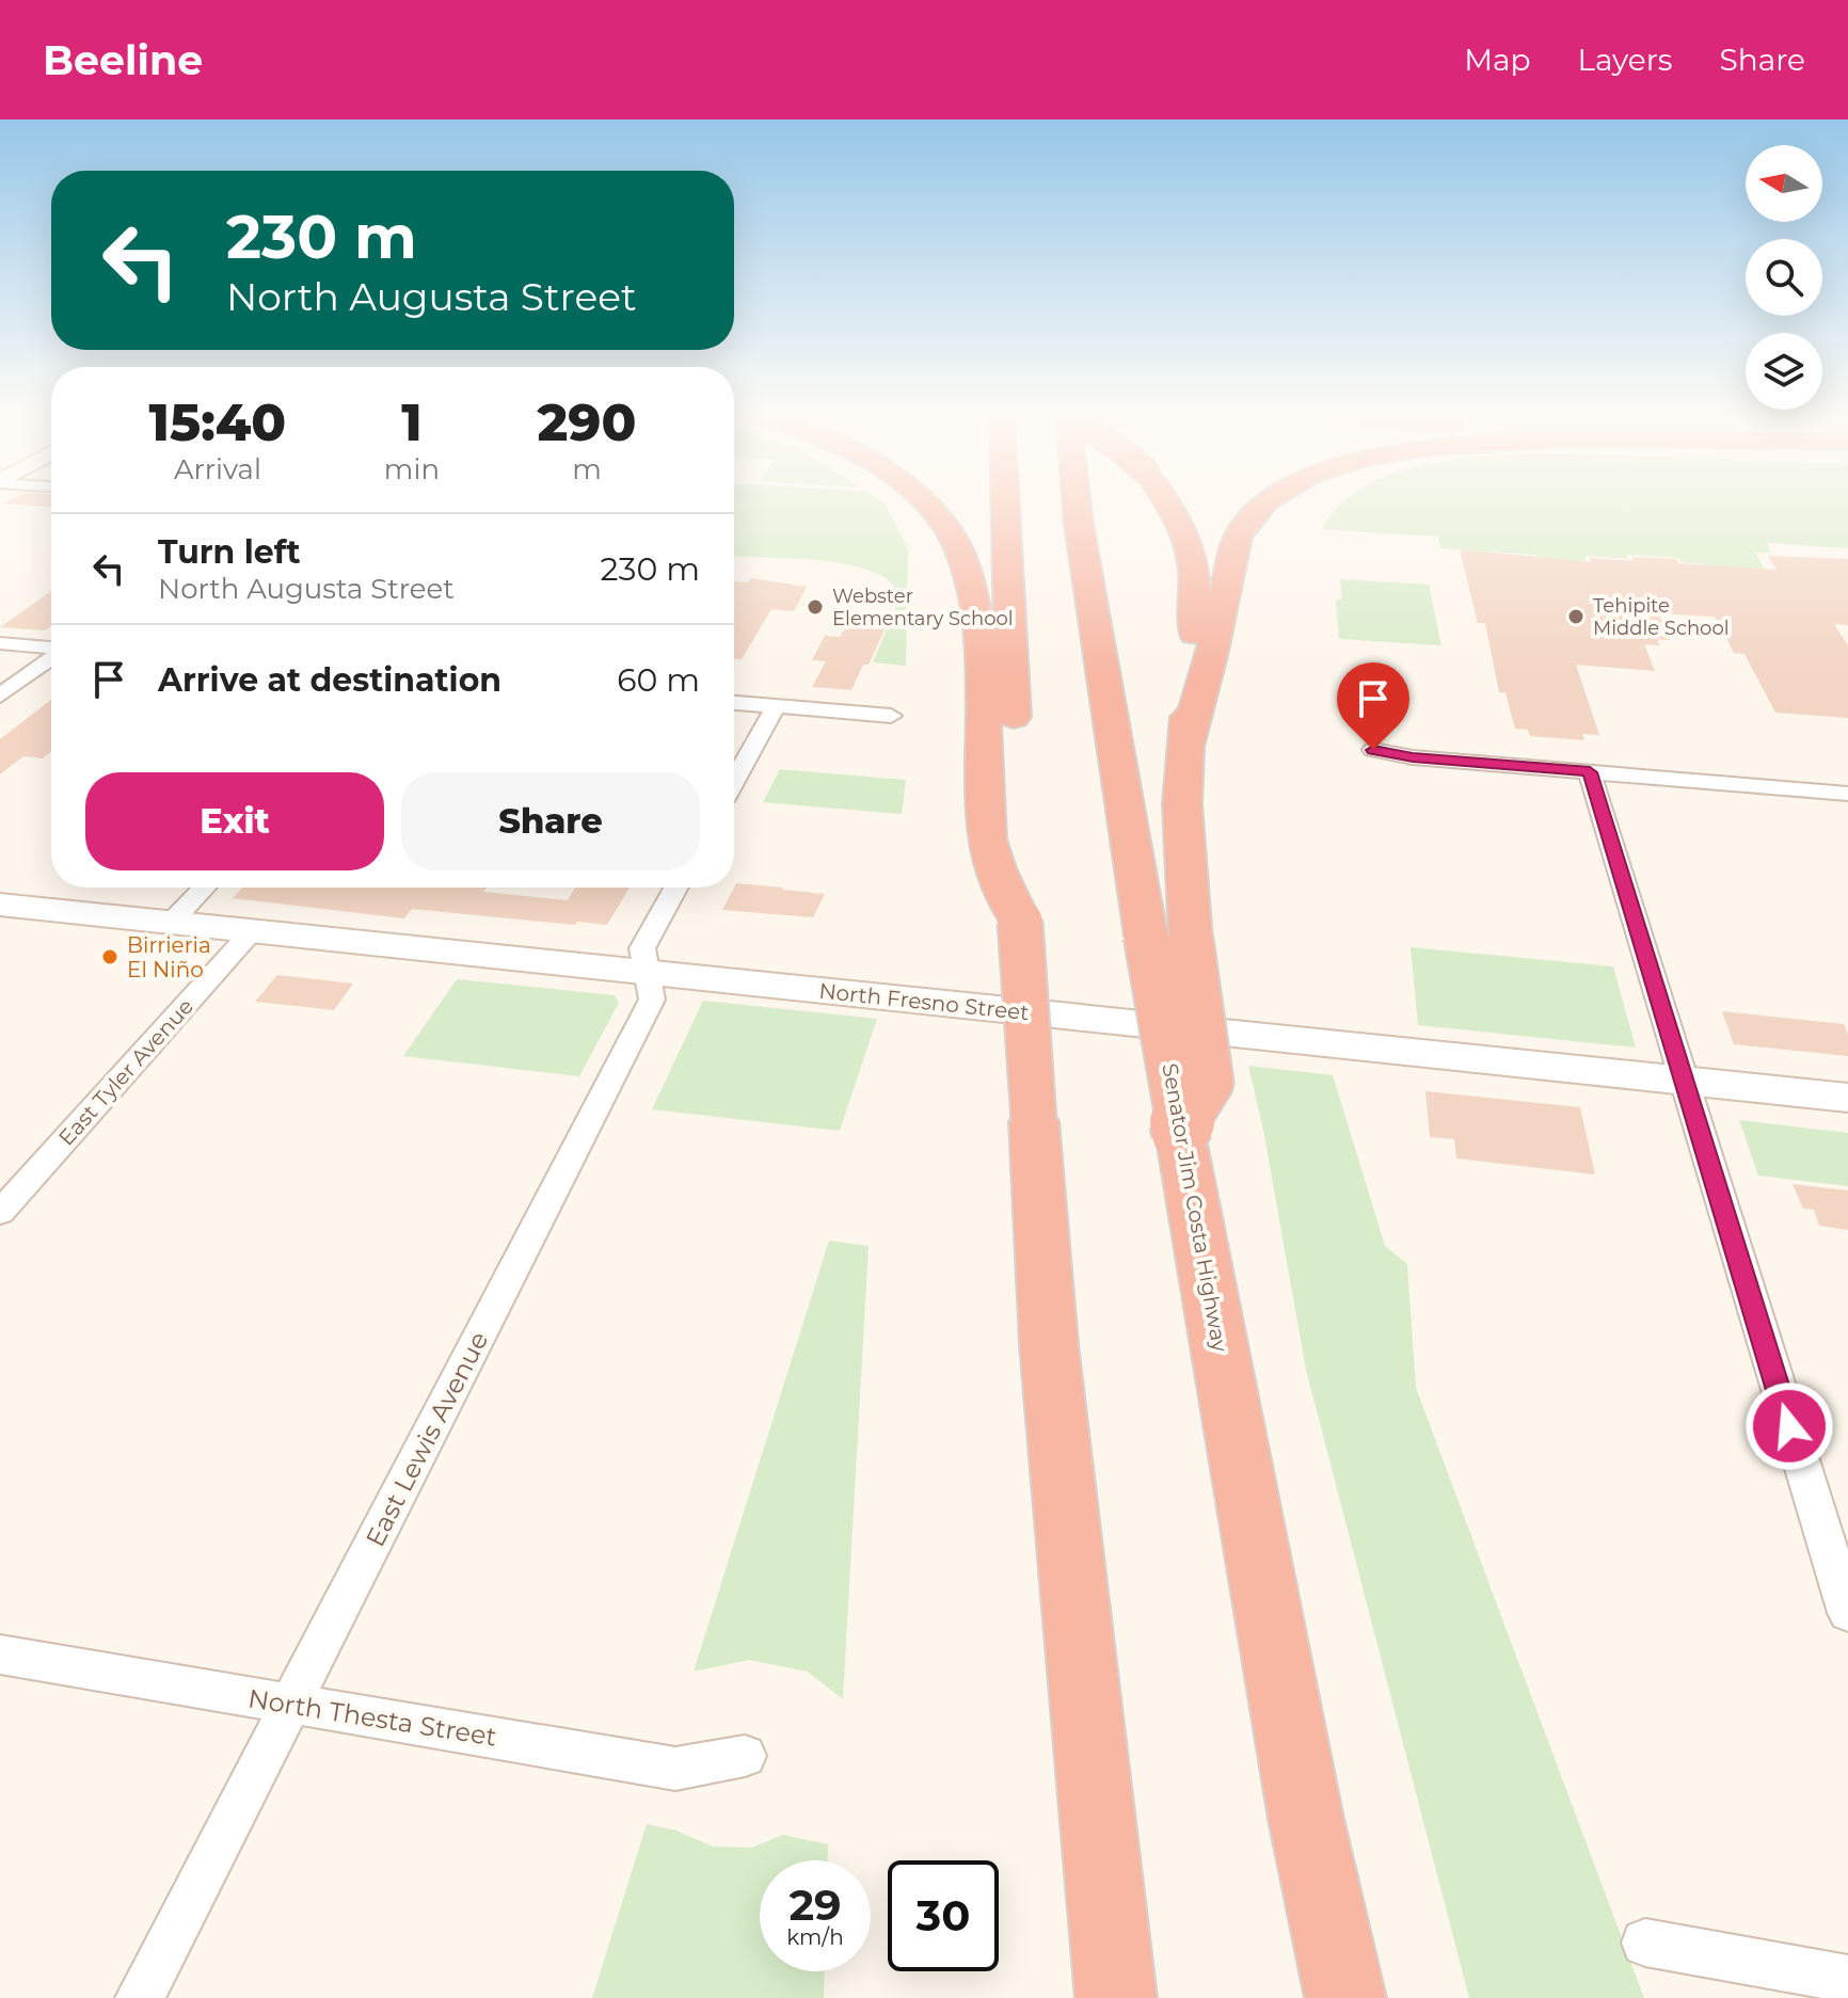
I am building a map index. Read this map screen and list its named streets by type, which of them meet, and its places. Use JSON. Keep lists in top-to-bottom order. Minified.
{"streets":{"highway":["Senator Jim Costa Highway"],"main road":["North Fresno Street"],"street":["East Tyler Avenue","East Lewis Avenue","North Thesta Street"]},"crossings":[["North Fresno Street","East Tyler Avenue"],["North Fresno Street","East Lewis Avenue"],["East Lewis Avenue","North Thesta Street"]],"places":["Webster Elementary School","Tehipite Middle School","Birrieria El Niño"],"north":"left","page":{"header":"Beeline","nav":["Map","Layers","Share"],"turn":["230 m","North Augusta Street"],"eta":["15:40","Arrival","1","min","290","m"],"list":[{"name":"Turn left","note":"North Augusta Street","value":"230 m"},{"name":"Arrive at destination","value":"60 m"}],"buttons":["Exit","Share"],"speed":"29 km/h","limit":"30"}}
